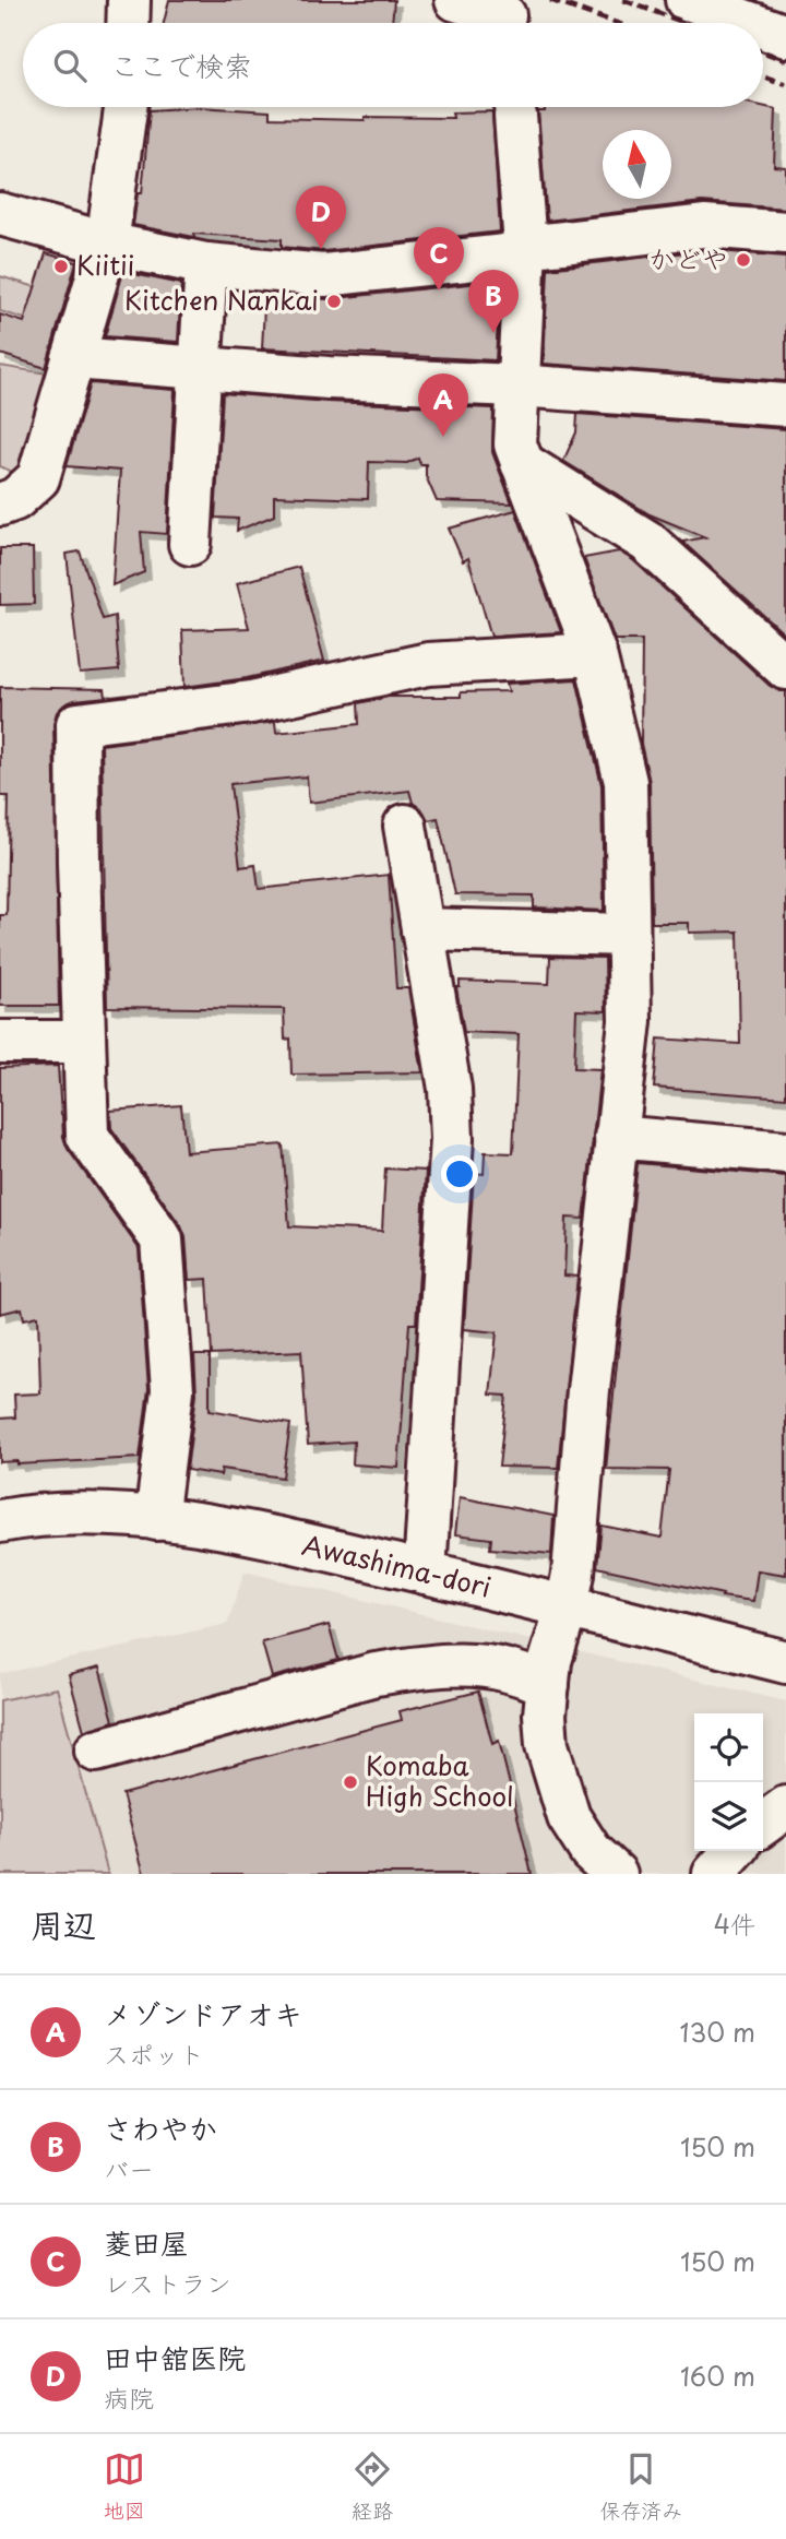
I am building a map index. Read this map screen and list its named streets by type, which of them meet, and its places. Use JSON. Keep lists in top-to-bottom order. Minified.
{"streets":{"street":["Awashima-dori"]},"places":["かどや","Kiitii","Kitchen Nankai","Komaba High School"],"north":"top","page":{"search":"ここで検索","pins":["D","C","B","A"],"heading":["周辺","4件"],"list":[{"mark":"A","name":"メゾンドアオキ","note":"スポット","value":"130 m"},{"mark":"B","name":"さわやか","note":"バー","value":"150 m"},{"mark":"C","name":"菱田屋","note":"レストラン","value":"150 m"},{"mark":"D","name":"田中舘医院","note":"病院","value":"160 m"}],"nav":["地図","経路","保存済み"]}}
